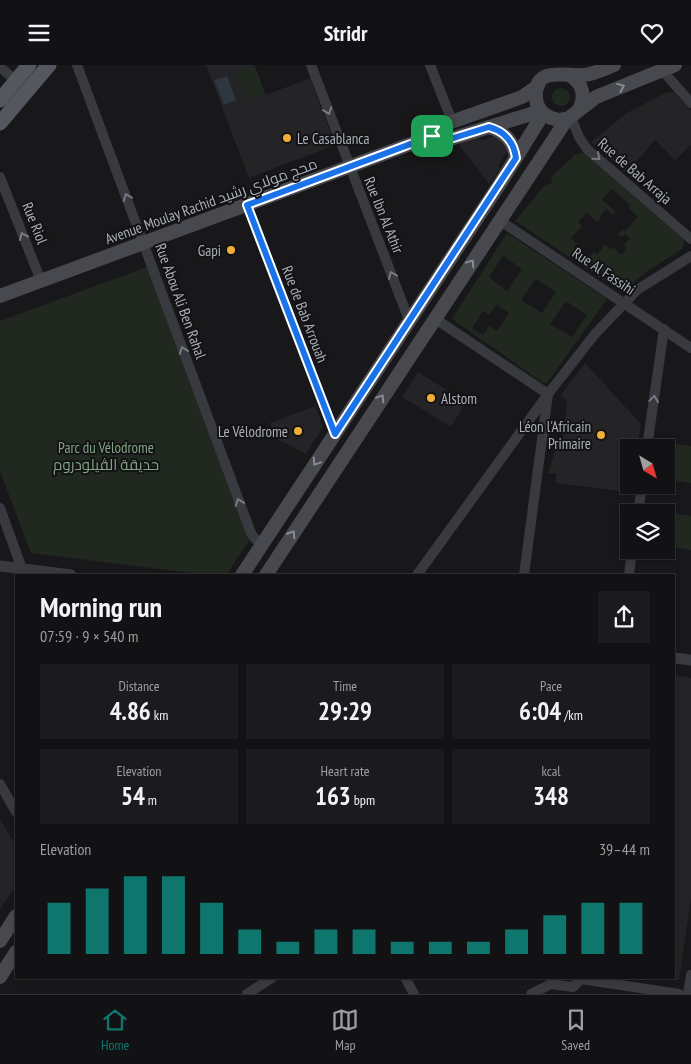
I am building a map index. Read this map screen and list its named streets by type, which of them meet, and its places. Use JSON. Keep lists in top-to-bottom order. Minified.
{"streets":{"main road":["Avenue Moulay Rachid محج مولاي رشيد"],"street":["Rue de Bab Arraja","Rue Ibn Al Athir","Rue Riol","Rue Al Fassihi","Rue Abou Ali Ben Rahal","Rue de Bab Arrouah"]},"crossings":[["Rue de Bab Arraja","Avenue Moulay Rachid محج مولاي رشيد"],["Avenue Moulay Rachid محج مولاي رشيد","Rue Ibn Al Athir"],["Avenue Moulay Rachid محج مولاي رشيد","Rue Riol"],["Avenue Moulay Rachid محج مولاي رشيد","Rue Abou Ali Ben Rahal"],["Avenue Moulay Rachid محج مولاي رشيد","Rue de Bab Arrouah"]],"one_way":["Rue de Bab Arraja","Rue Riol","Rue Abou Ali Ben Rahal"],"parks":["Parc du Vélodrome حديقة الڤيلودروم"],"places":["Le Casablanca","Gapi","Alstom","Le Vélodrome","Léon l'Africain Primaire"],"north":"bottom right","page":{"header":"Stridr","heading":["Morning run","07:59 · 9 × 540 m"],"stats":[["Distance","4.86 km"],["Time","29:29"],["Pace","6:04 /km"],["Elevation","54 m"],["Heart rate","163 bpm"],["kcal","348"]],"chart":["Elevation","39–44 m"],"tabs":["Home","Map","Saved"]}}
